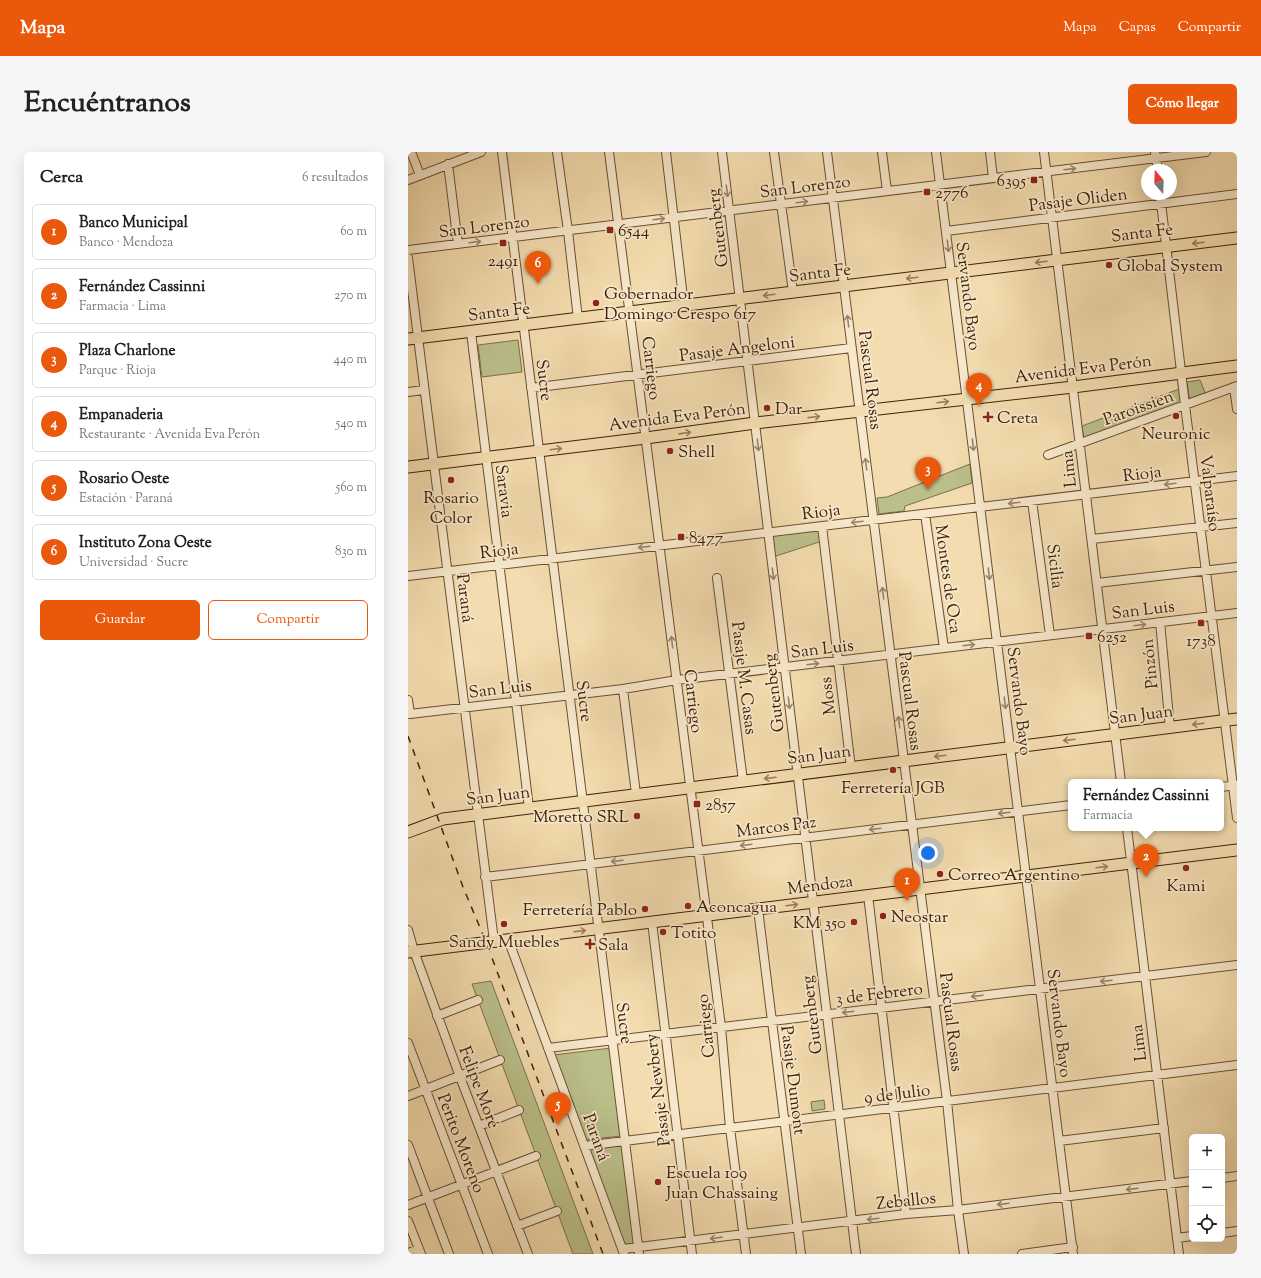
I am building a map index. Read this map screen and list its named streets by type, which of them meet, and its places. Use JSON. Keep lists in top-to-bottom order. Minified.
{"streets":{"main road":["Santa Fe","Avenida Eva Perón","San Juan","Mendoza"],"street":["San Lorenzo","Pasaje Oliden","Gutenberg","Servando Bayo","Pasaje Angeloni","Carriego","Sucre","Pascual Rosas","Paroissien","Lima","Rioja","Saravia","Valparaíso","Sicilia","Montes de Oca","Paraná","San Luis","Pinzón","Pasaje M. Casas","Moss","Marcos Paz","3 de Febrero","Pasaje Dumont","Felipe Moré","Pasaje Newbery","9 de Julio","Perito Moreno","Zeballos"]},"crossings":[["San Lorenzo","Gutenberg"],["San Lorenzo","Servando Bayo"],["San Lorenzo","Carriego"],["San Lorenzo","Sucre"],["San Lorenzo","Pascual Rosas"],["San Lorenzo","Lima"],["Pasaje Oliden","Servando Bayo"],["Pasaje Oliden","Lima"],["Pasaje Oliden","Valparaíso"],["Gutenberg","Santa Fe"],["Gutenberg","Pasaje Angeloni"],["Gutenberg","Avenida Eva Perón"],["Gutenberg","Rioja"],["Gutenberg","San Luis"],["Gutenberg","San Juan"],["Gutenberg","Marcos Paz"],["Gutenberg","Mendoza"],["Gutenberg","3 de Febrero"],["Gutenberg","9 de Julio"],["Gutenberg","Zeballos"],["Santa Fe","Servando Bayo"],["Santa Fe","Carriego"],["Santa Fe","Sucre"],["Santa Fe","Pascual Rosas"],["Santa Fe","Lima"],["Santa Fe","Saravia"],["Santa Fe","Valparaíso"],["Santa Fe","Paraná"],["Servando Bayo","Avenida Eva Perón"],["Servando Bayo","Rioja"],["Servando Bayo","San Luis"],["Servando Bayo","San Juan"],["Servando Bayo","Marcos Paz"],["Servando Bayo","Mendoza"],["Servando Bayo","3 de Febrero"],["Servando Bayo","9 de Julio"],["Servando Bayo","Zeballos"],["Pasaje Angeloni","Carriego"],["Pasaje Angeloni","Sucre"],["Pasaje Angeloni","Pascual Rosas"],["Carriego","Avenida Eva Perón"],["Carriego","Rioja"],["Carriego","San Luis"],["Carriego","San Juan"],["Carriego","Marcos Paz"],["Carriego","Mendoza"],["Carriego","3 de Febrero"],["Carriego","9 de Julio"],["Carriego","Zeballos"],["Avenida Eva Perón","Sucre"],["Avenida Eva Perón","Pascual Rosas"],["Avenida Eva Perón","Lima"],["Avenida Eva Perón","Saravia"],["Avenida Eva Perón","Valparaíso"],["Avenida Eva Perón","Paraná"],["Sucre","Rioja"],["Sucre","San Luis"],["Sucre","San Juan"],["Sucre","Marcos Paz"],["Sucre","Mendoza"],["Sucre","3 de Febrero"],["Sucre","9 de Julio"],["Sucre","Zeballos"],["Pascual Rosas","Rioja"],["Pascual Rosas","San Luis"],["Pascual Rosas","San Juan"],["Pascual Rosas","Marcos Paz"],["Pascual Rosas","Mendoza"],["Pascual Rosas","3 de Febrero"],["Pascual Rosas","9 de Julio"],["Pascual Rosas","Zeballos"],["Paroissien","Lima"],["Paroissien","Valparaíso"],["Lima","Rioja"],["Lima","San Luis"],["Lima","San Juan"],["Lima","Mendoza"],["Lima","3 de Febrero"],["Lima","9 de Julio"],["Lima","Zeballos"],["Rioja","Saravia"],["Rioja","Valparaíso"],["Rioja","Sicilia"],["Rioja","Montes de Oca"],["Rioja","Paraná"],["Rioja","Moss"],["Saravia","San Luis"],["Saravia","San Juan"],["Valparaíso","San Luis"],["Valparaíso","San Juan"],["Sicilia","San Luis"],["Montes de Oca","San Luis"],["Paraná","San Luis"],["Paraná","San Juan"],["Paraná","Marcos Paz"],["Paraná","Mendoza"],["Paraná","3 de Febrero"],["Paraná","9 de Julio"],["Paraná","Zeballos"],["San Luis","Pinzón"],["San Luis","Pasaje M. Casas"],["San Luis","Moss"],["Pinzón","San Juan"],["Pasaje M. Casas","San Juan"],["Moss","San Juan"],["Mendoza","Pasaje Dumont"],["Mendoza","Felipe Moré"],["Mendoza","Pasaje Newbery"],["3 de Febrero","Pasaje Dumont"],["3 de Febrero","Pasaje Newbery"],["Pasaje Dumont","9 de Julio"],["Pasaje Dumont","Zeballos"],["Pasaje Newbery","9 de Julio"],["Pasaje Newbery","Zeballos"]],"one_way":["Gutenberg","Santa Fe","Servando Bayo","Avenida Eva Perón","Pascual Rosas","San Juan","Marcos Paz","3 de Febrero"],"places":{"transit":["6395","2776","6544","2491","8477","1738","6252","2857"],"other":["Global System","Gobernador Domingo Crespo 617","Dar","Neuronic","Shell","Rosario Color","Ferretería JGB","Moretto SRL","Kami","Correo Argentino","Aconcagua","Ferretería Pablo","Neostar","KM 350","Sandy Muebles","Totito","Escuela 109 Juan Chassaing"],"health":["Creta","Sala"]},"north":"top","page":{"header":"Mapa","nav":["Mapa","Capas","Compartir"],"title":"Encuéntranos","buttons":["Cómo llegar",["Guardar","Compartir"]],"heading":["Cerca","6 resultados"],"list":[{"mark":"1","name":"Banco Municipal","note":"Banco · Mendoza","value":"60 m"},{"mark":"2","name":"Fernández Cassinni","note":"Farmacia · Lima","value":"270 m"},{"mark":"3","name":"Plaza Charlone","note":"Parque · Rioja","value":"440 m"},{"mark":"4","name":"Empanaderia","note":"Restaurante · Avenida Eva Perón","value":"540 m"},{"mark":"5","name":"Rosario Oeste","note":"Estación · Paraná","value":"560 m"},{"mark":"6","name":"Instituto Zona Oeste","note":"Universidad · Sucre","value":"830 m"}],"pins":["6","4","3","2","1","5"],"popup":["Fernández Cassinni","Farmacia"],"map_buttons":["+","−"]}}
